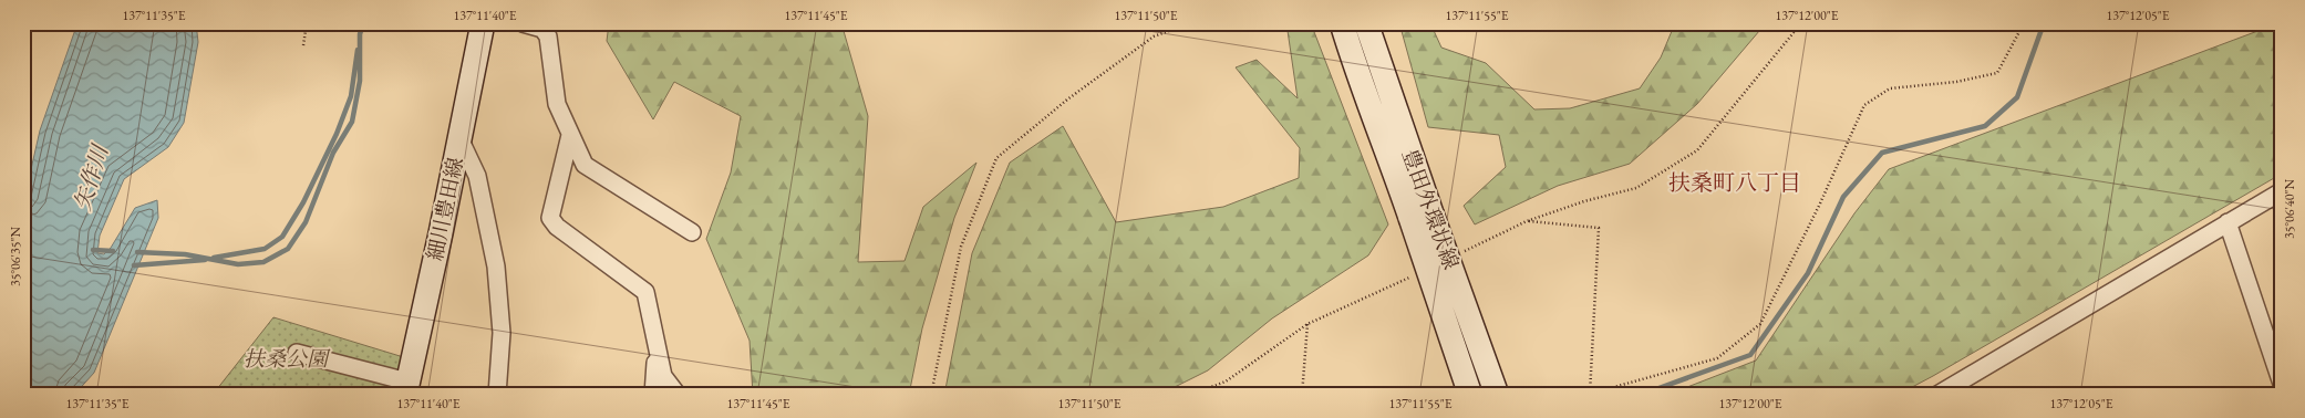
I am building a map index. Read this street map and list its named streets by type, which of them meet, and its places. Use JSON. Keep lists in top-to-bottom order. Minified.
{"streets":{"street":["細川豊田線","豊田外環状線"]},"districts":["扶桑町八丁目"],"water":["矢作川"],"parks":["扶桑公園"],"coordinates":["137°11'35\"E","137°11'40\"E","137°11'45\"E","137°11'50\"E","137°11'55\"E","137°12'00\"E","137°12'05\"E","35°06'40\"N","35°06'35\"N"]}
